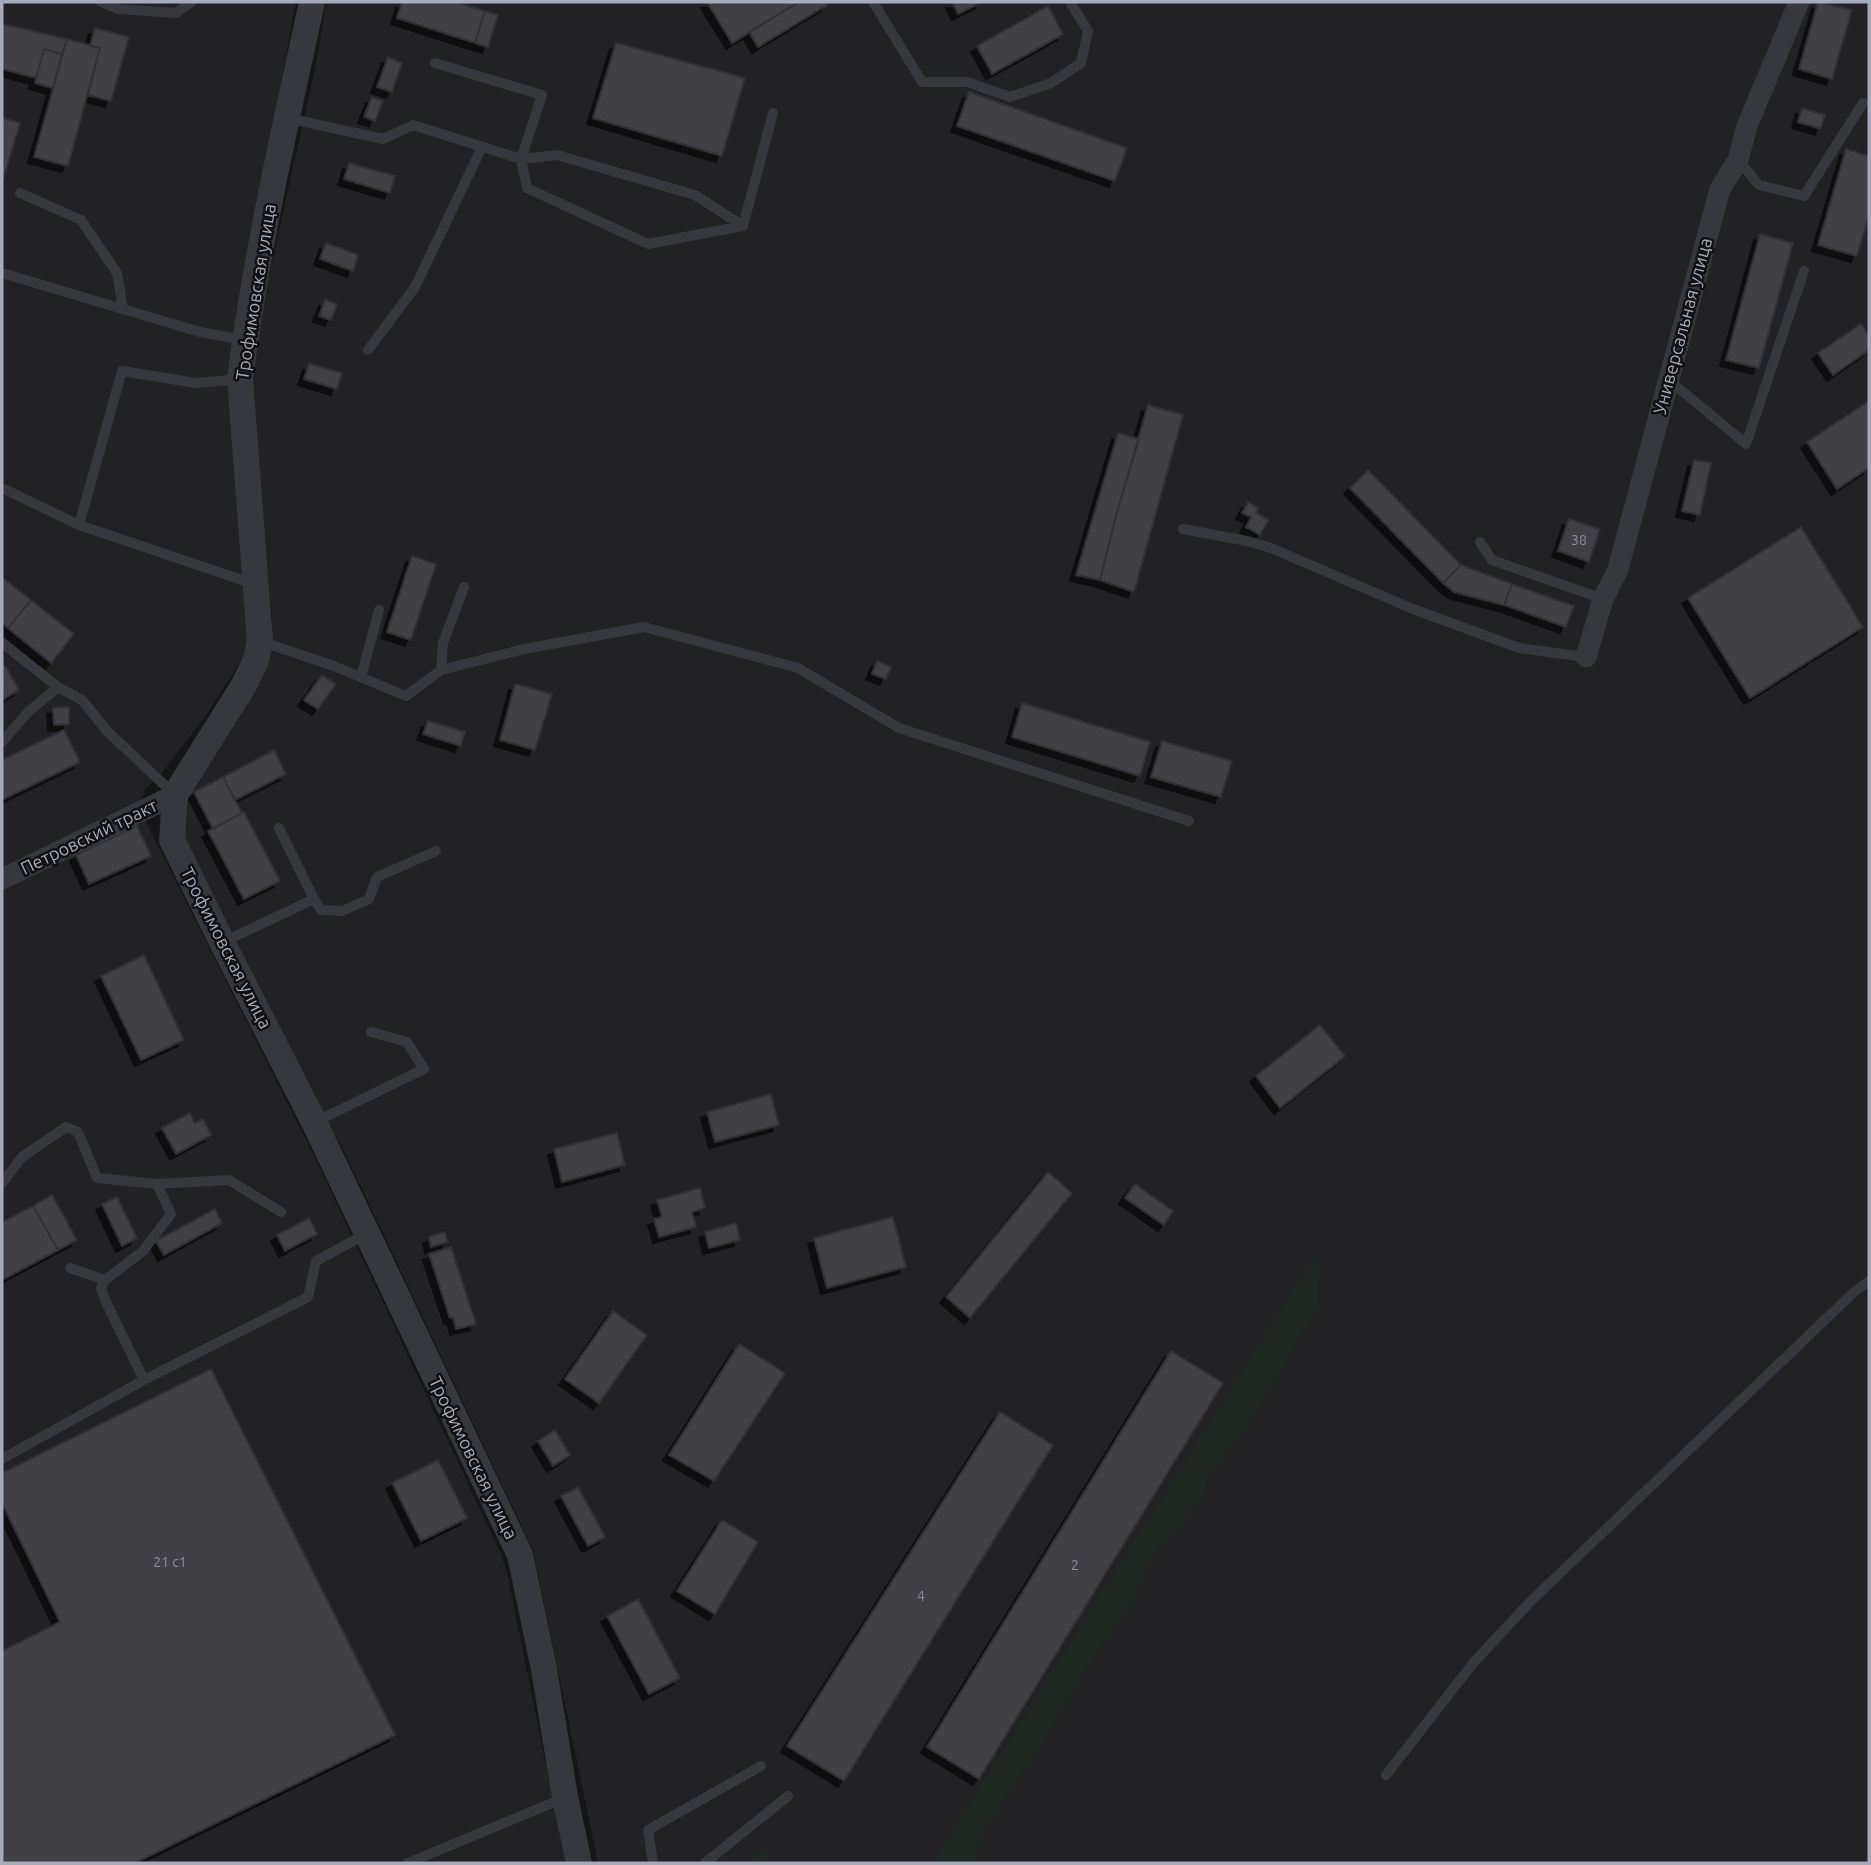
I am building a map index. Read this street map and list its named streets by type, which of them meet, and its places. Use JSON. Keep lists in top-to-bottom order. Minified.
{"streets":{"street":["Трофимовская улица","Универсальная улица","Петровский тракт"]},"crossings":[["Трофимовская улица","Петровский тракт"]],"house_numbers":["38","21 с1","2","4"]}
